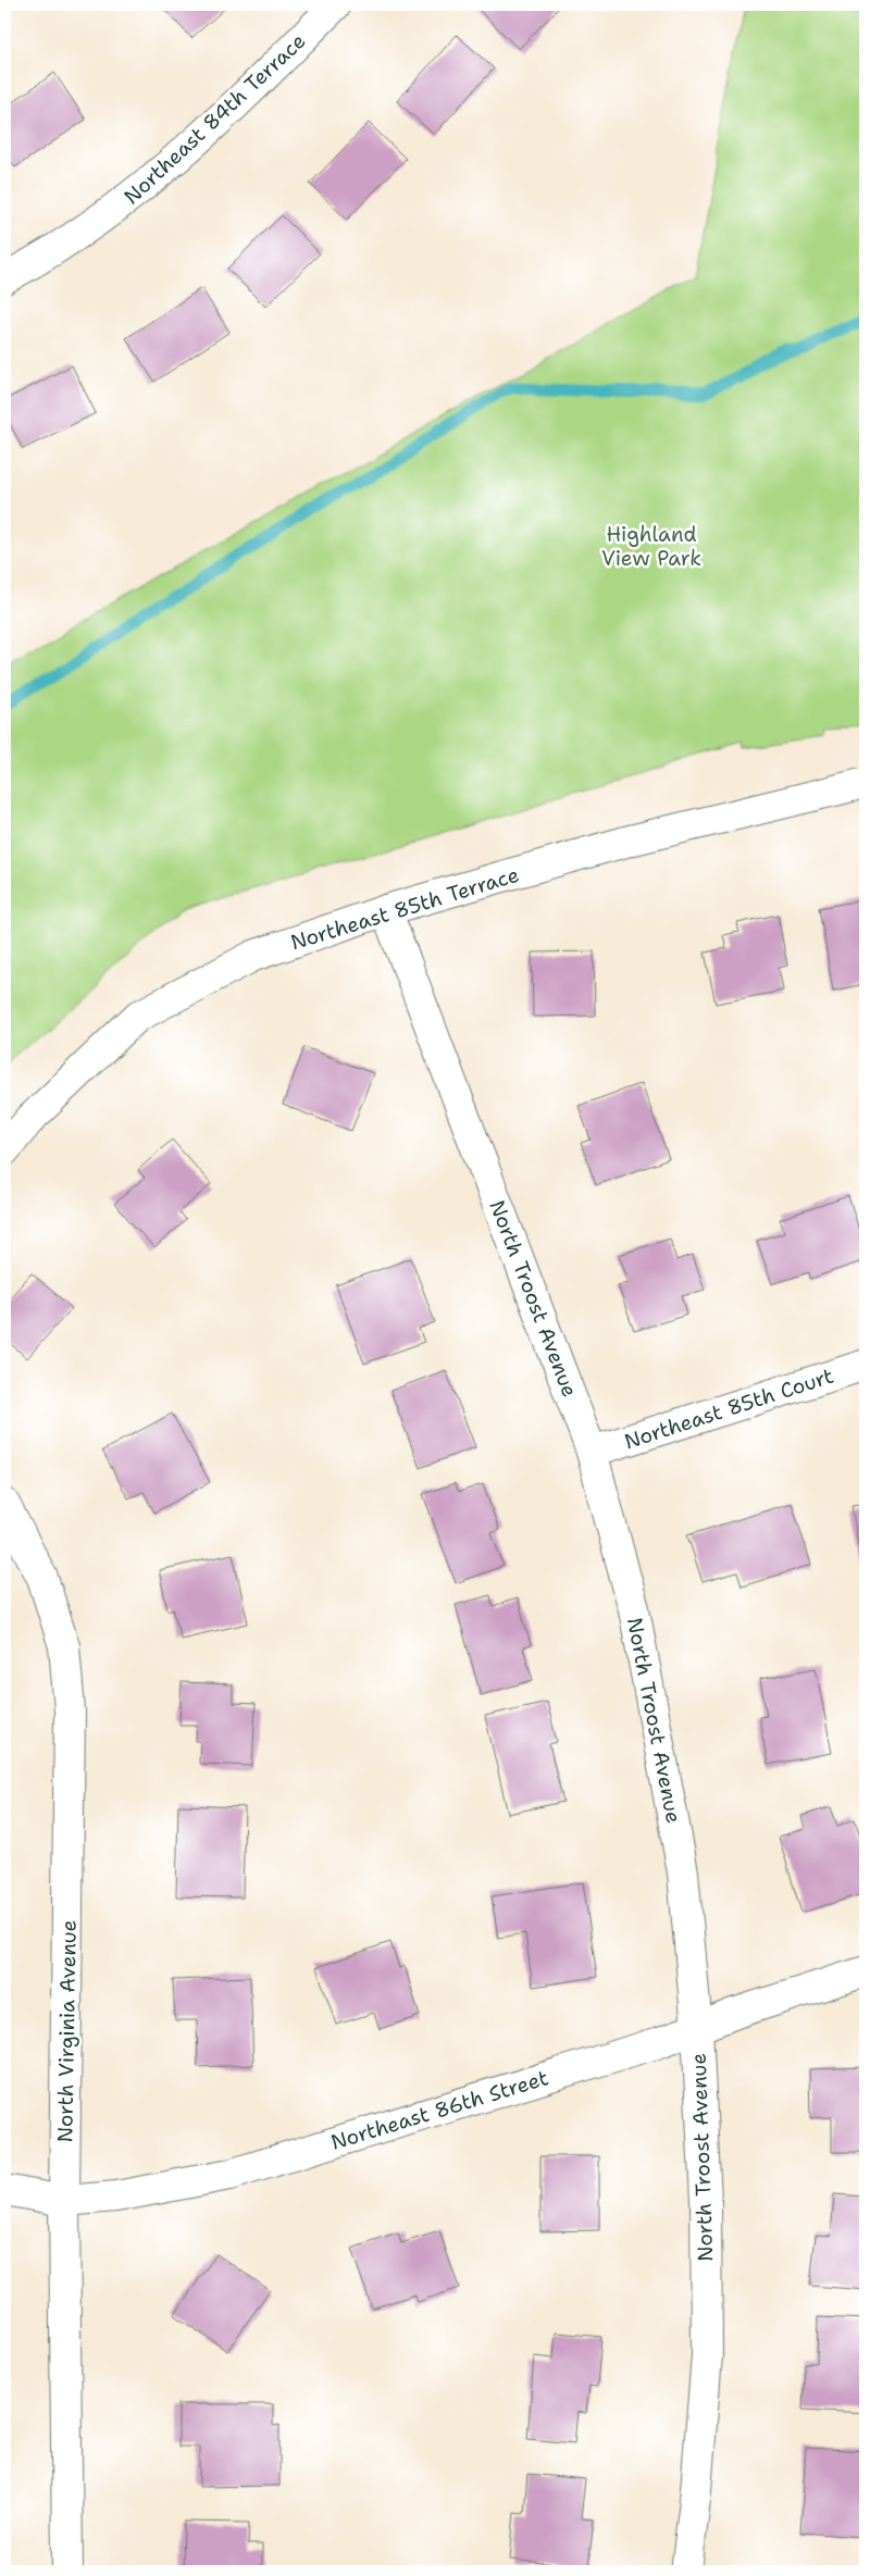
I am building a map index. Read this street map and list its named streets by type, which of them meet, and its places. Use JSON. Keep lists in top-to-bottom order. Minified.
{"streets":{"street":["Northeast 84th Terrace","Northeast 85th Terrace","North Troost Avenue","Northeast 85th Court","North Virginia Avenue","Northeast 86th Street"]},"crossings":[["Northeast 85th Terrace","North Troost Avenue"],["North Troost Avenue","Northeast 85th Court"],["North Troost Avenue","Northeast 86th Street"],["North Virginia Avenue","Northeast 86th Street"]],"parks":["Highland View Park"]}
